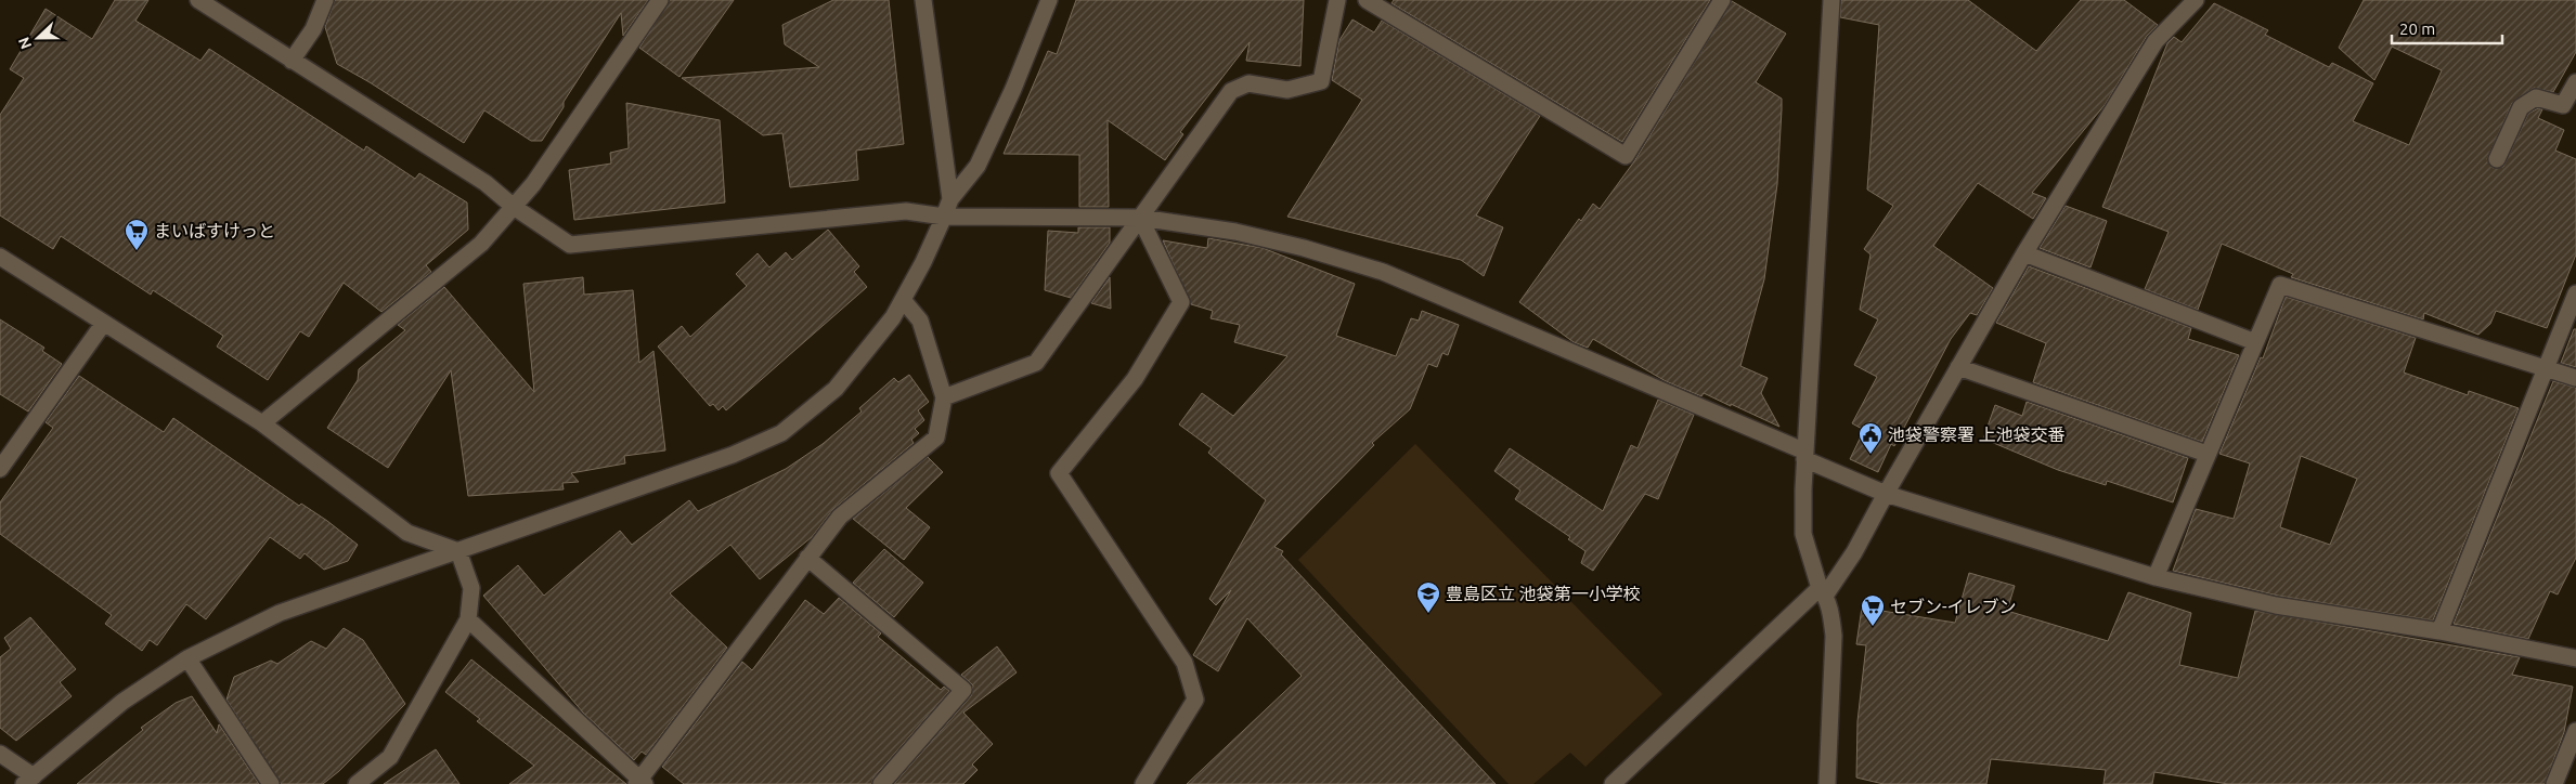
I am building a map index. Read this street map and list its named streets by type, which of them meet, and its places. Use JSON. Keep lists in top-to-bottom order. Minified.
{"places":{"supermarket":["まいばすけっと","セブン-イレブン"],"public building":["池袋警察署 上池袋交番"],"school or university":["豊島区立 池袋第一小学校"]},"scale_bar":"20 m","north":"left"}
